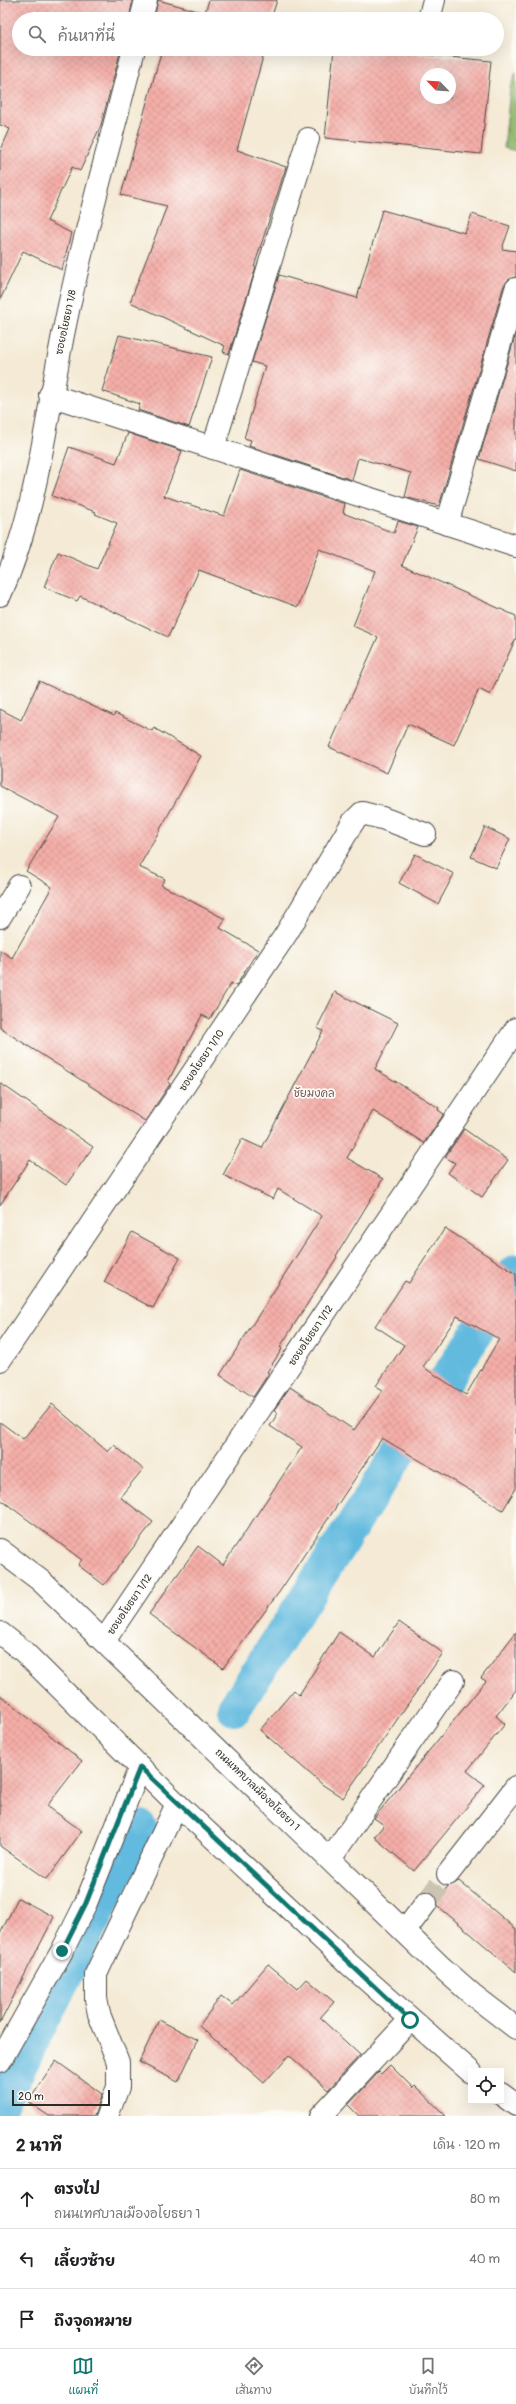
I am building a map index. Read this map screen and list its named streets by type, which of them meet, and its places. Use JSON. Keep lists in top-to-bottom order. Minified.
{"streets":{"street":["ซอยอโยธยา 1/8","ซอยอโยธยา 1/10","ซอยอโยธยา 1/12","ถนนเทศบาลเมืองอโยธยา 1"]},"crossings":[["ซอยอโยธยา 1/12","ถนนเทศบาลเมืองอโยธยา 1"]],"districts":["ชัยมงคล"],"scale_bar":"20 m","north":"top left","page":{"search":"ค้นหาที่นี่","scale":"20 m","heading":["2 นาที","เดิน · 120 m"],"list":[["ตรงไป","ถนนเทศบาลเมืองอโยธยา 1","80 m"],["เลี้ยวซ้าย","40 m"],"ถึงจุดหมาย"],"nav":["แผนที่","เส้นทาง","บันทึกไว้"]}}
